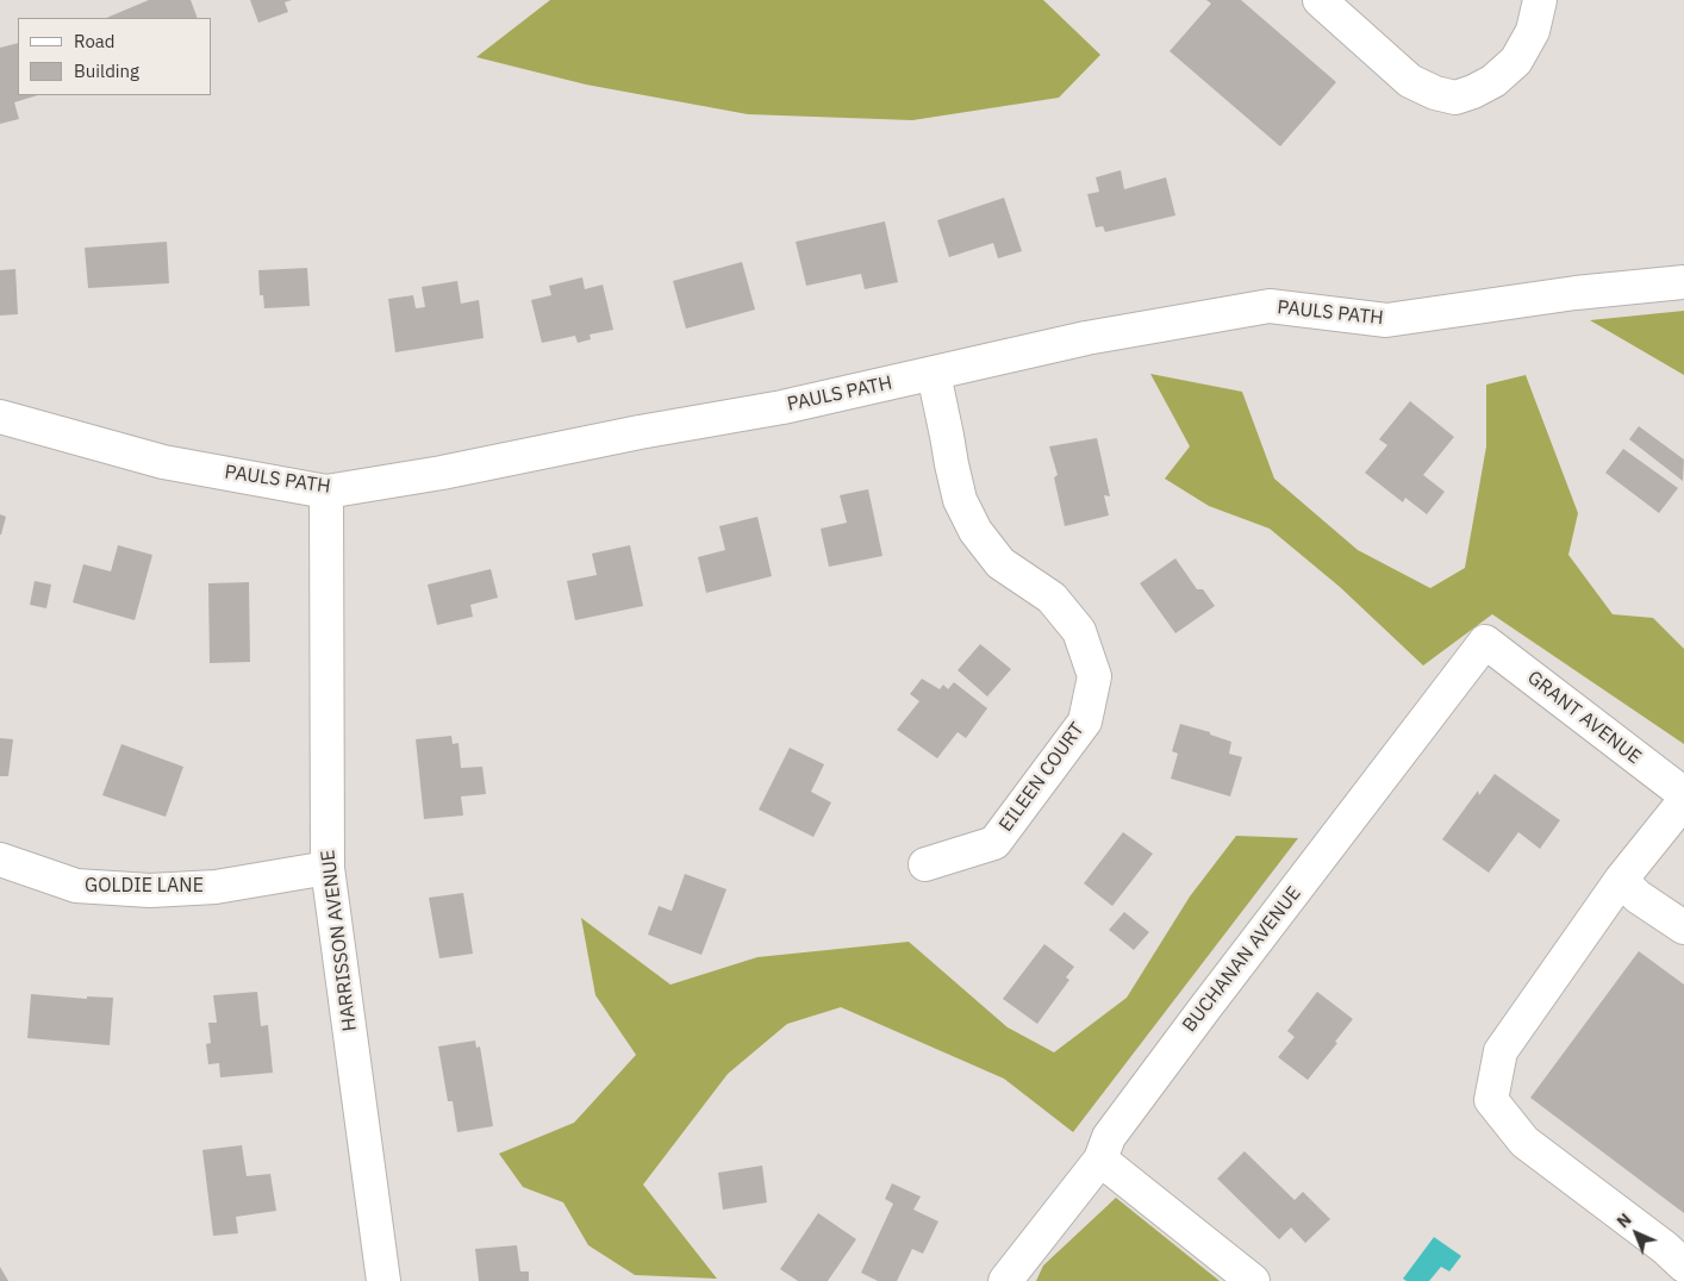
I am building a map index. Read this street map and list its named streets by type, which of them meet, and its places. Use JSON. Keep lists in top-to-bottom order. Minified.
{"streets":{"street":["PAULS PATH","GRANT AVENUE","EILEEN COURT","GOLDIE LANE","HARRISSON AVENUE","BUCHANAN AVENUE"]},"crossings":[["PAULS PATH","EILEEN COURT"],["PAULS PATH","HARRISSON AVENUE"],["GRANT AVENUE","BUCHANAN AVENUE"],["GOLDIE LANE","HARRISSON AVENUE"]],"legend":["Road","Building"],"north":"top left"}
